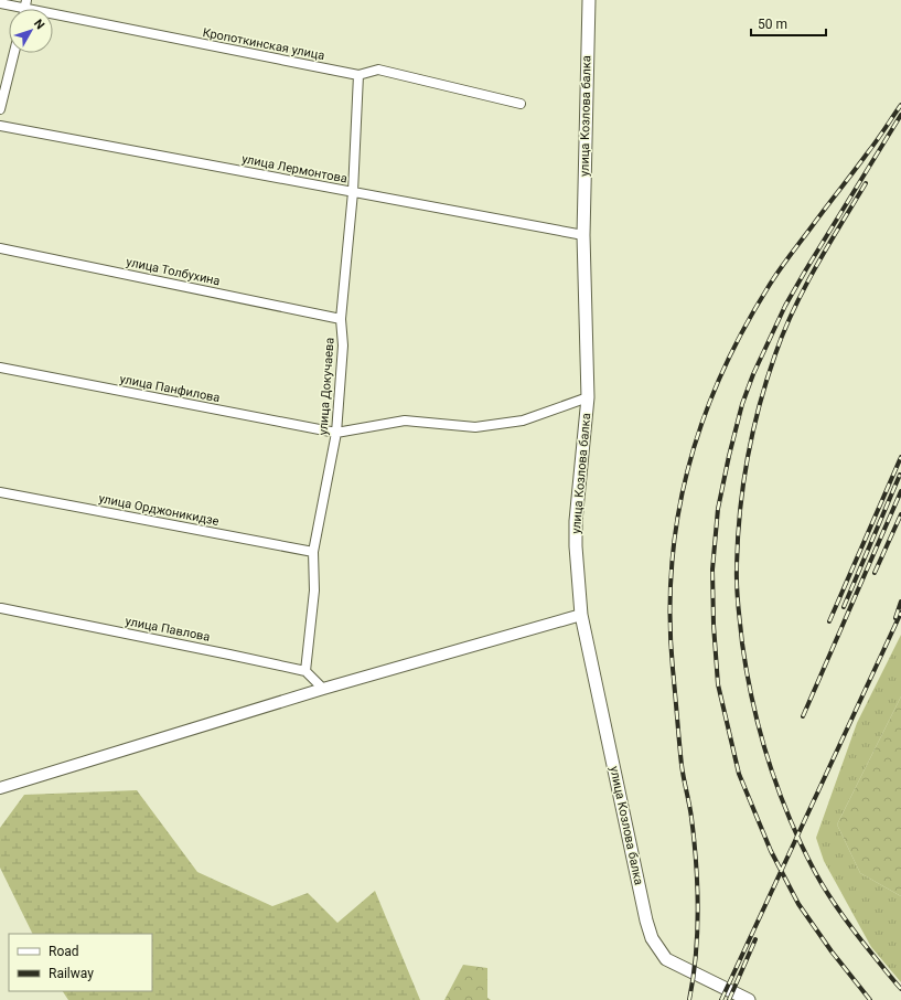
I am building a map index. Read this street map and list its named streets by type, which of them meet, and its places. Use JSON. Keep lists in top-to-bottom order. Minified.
{"streets":{"main road":["улица Козлова балка"],"street":["Кропоткинская улица","улица Лермонтова","улица Толбухина","улица Докучаева","улица Панфилова","улица Орджоникидзе","улица Павлова"]},"crossings":[["Кропоткинская улица","улица Докучаева"],["улица Козлова балка","улица Лермонтова"],["улица Лермонтова","улица Докучаева"],["улица Толбухина","улица Докучаева"],["улица Докучаева","улица Панфилова"],["улица Докучаева","улица Орджоникидзе"],["улица Докучаева","улица Павлова"]],"legend":["Road","Railway"],"scale_bar":"50 m","north":"top right"}
